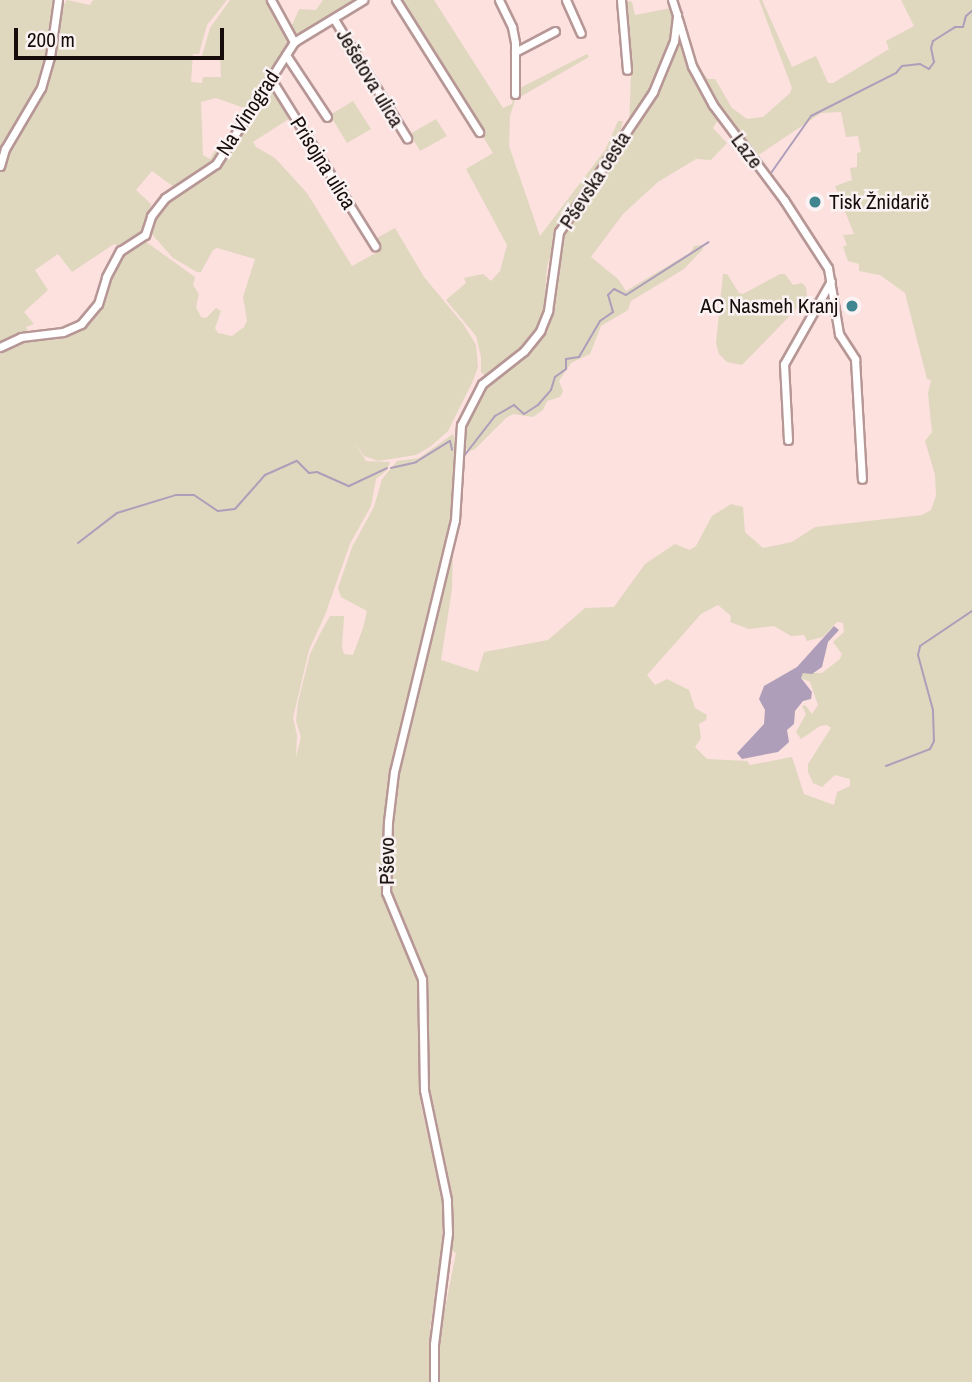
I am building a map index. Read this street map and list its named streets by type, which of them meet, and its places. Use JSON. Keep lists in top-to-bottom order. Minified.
{"streets":{"street":["Ješetova ulica","Na Vinograd","Laze","Prisojna ulica","Pševska cesta","Pševo"]},"crossings":[["Ješetova ulica","Na Vinograd"],["Na Vinograd","Prisojna ulica"],["Laze","Pševska cesta"],["Pševska cesta","Pševo"]],"places":["Tisk Žnidarič","AC Nasmeh Kranj"],"scale_bar":"200 m"}
